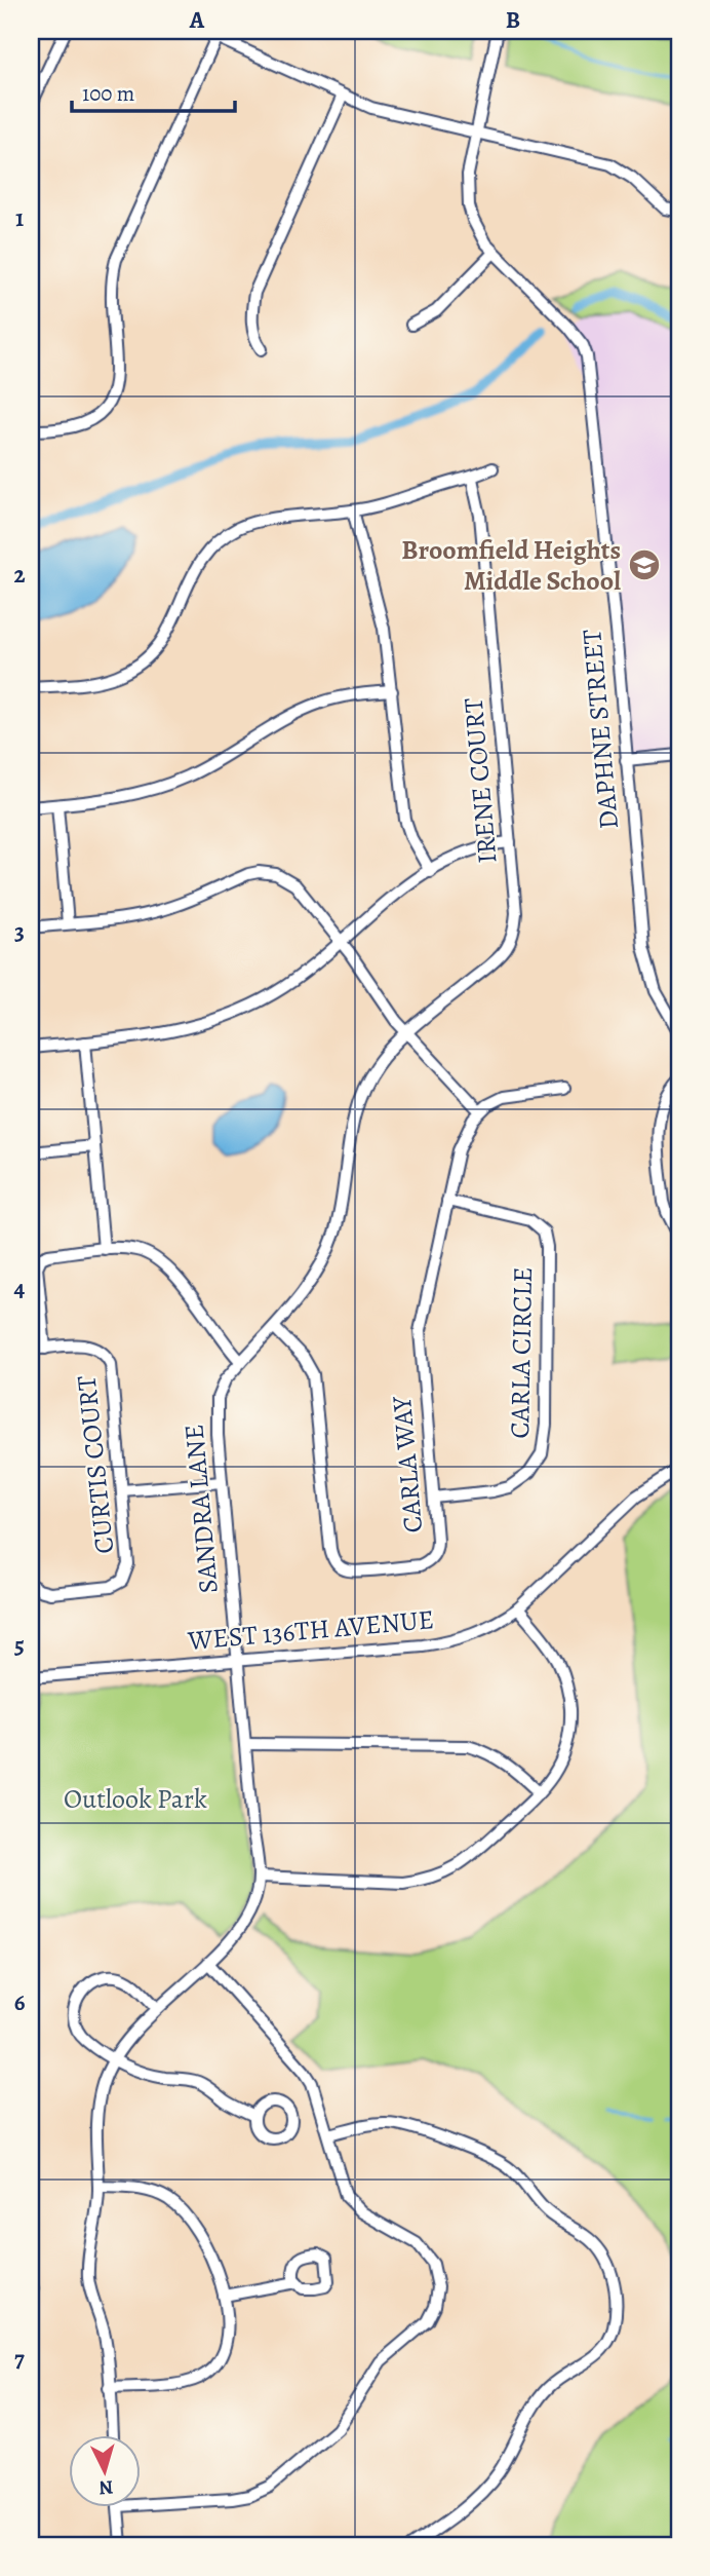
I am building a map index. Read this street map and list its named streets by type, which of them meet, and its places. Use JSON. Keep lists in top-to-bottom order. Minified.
{"streets":{"street":["DAPHNE STREET","IRENE COURT","CARLA CIRCLE","CURTIS COURT","CARLA WAY","SANDRA LANE","WEST 136TH AVENUE"]},"crossings":[["IRENE COURT","CARLA WAY"],["IRENE COURT","SANDRA LANE"],["CARLA CIRCLE","CARLA WAY"],["CARLA WAY","SANDRA LANE"],["SANDRA LANE","WEST 136TH AVENUE"]],"parks":["Outlook Park"],"places":{"school or university":["Broomfield Heights Middle School"]},"scale_bar":"100 m","north":"bottom","grid":{"columns":["A","B"],"rows":["1","2","3","4","5","6","7"]}}
